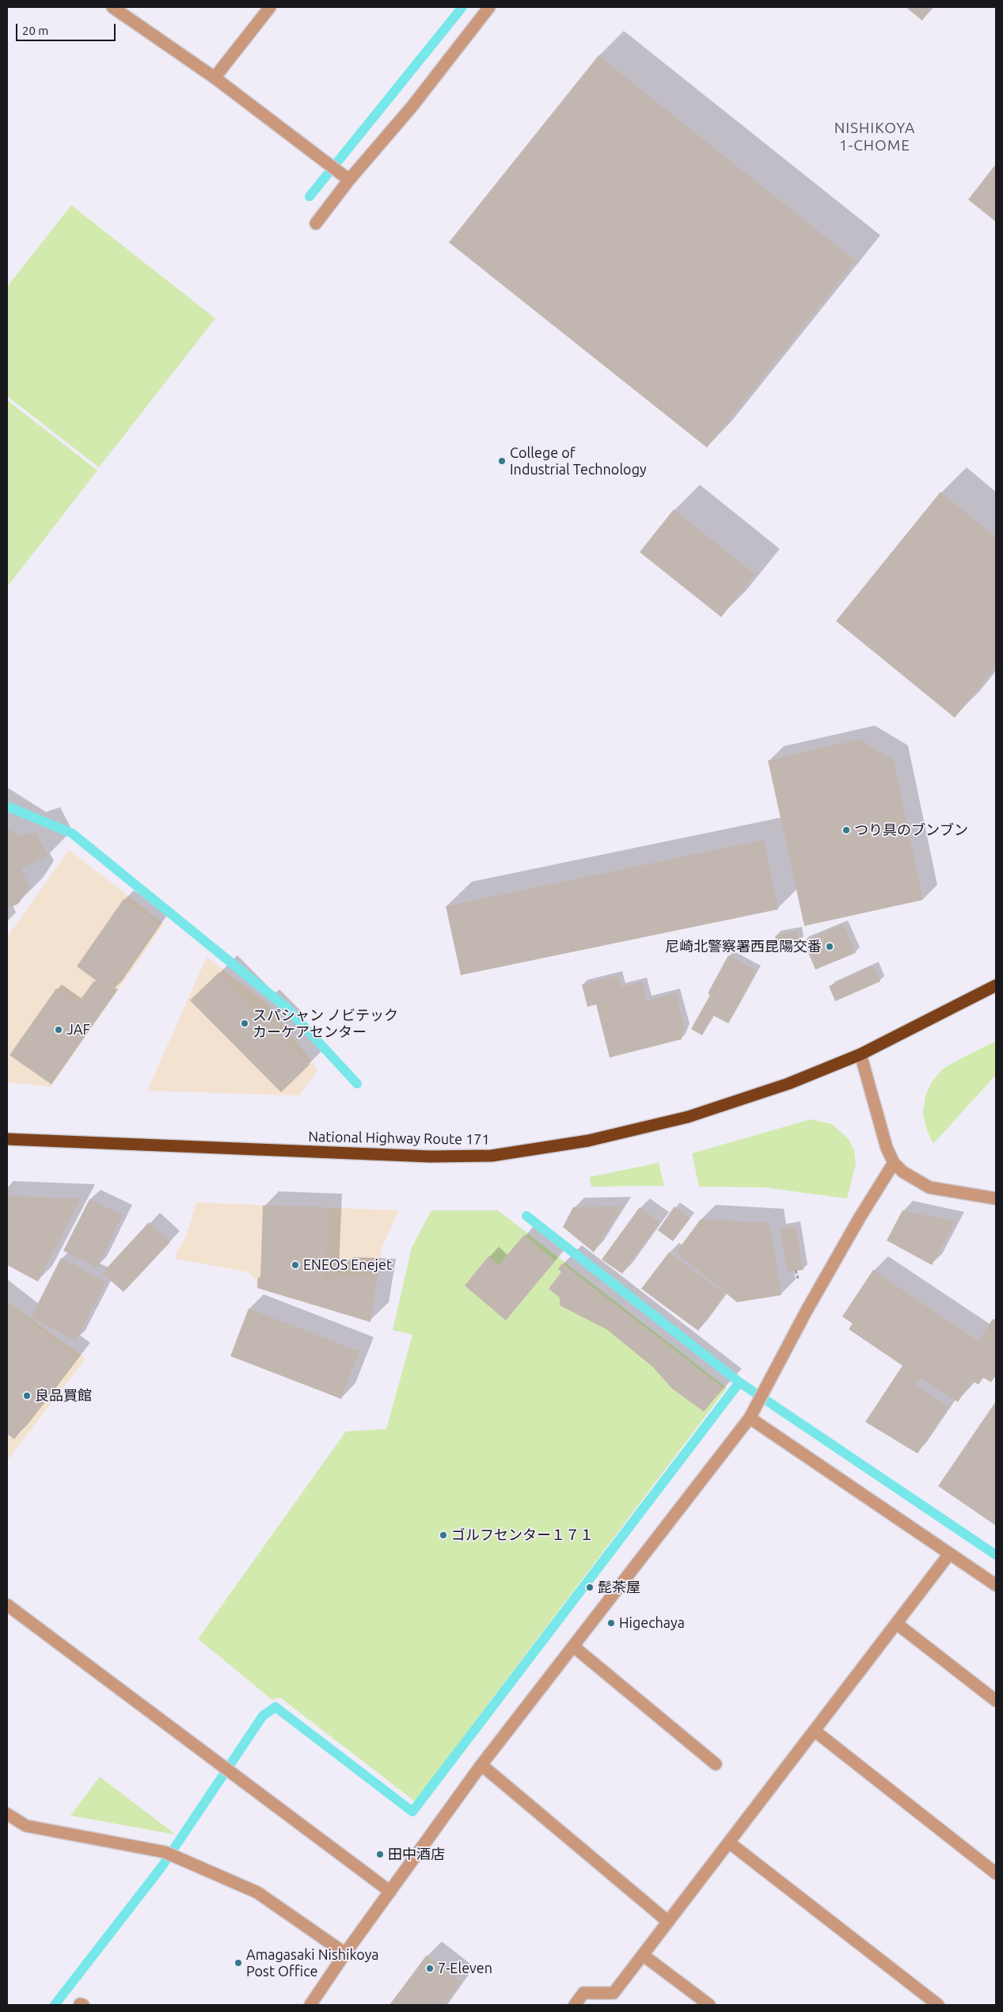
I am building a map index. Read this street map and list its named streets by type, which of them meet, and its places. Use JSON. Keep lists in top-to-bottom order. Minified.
{"streets":{"highway":["National Highway Route 171"]},"districts":["NISHIKOYA 1-CHOME"],"places":["College of Industrial Technology","つり具のブンブン","尼崎北警察署西昆陽交番","スパシャン ノビテック カーケアセンター","JAF","ENEOS Enejet","良品買館","ゴルフセンター１７１","髭茶屋","Higechaya","田中酒店","Amagasaki Nishikoya Post Office","7-Eleven"],"scale_bar":"20 m"}
